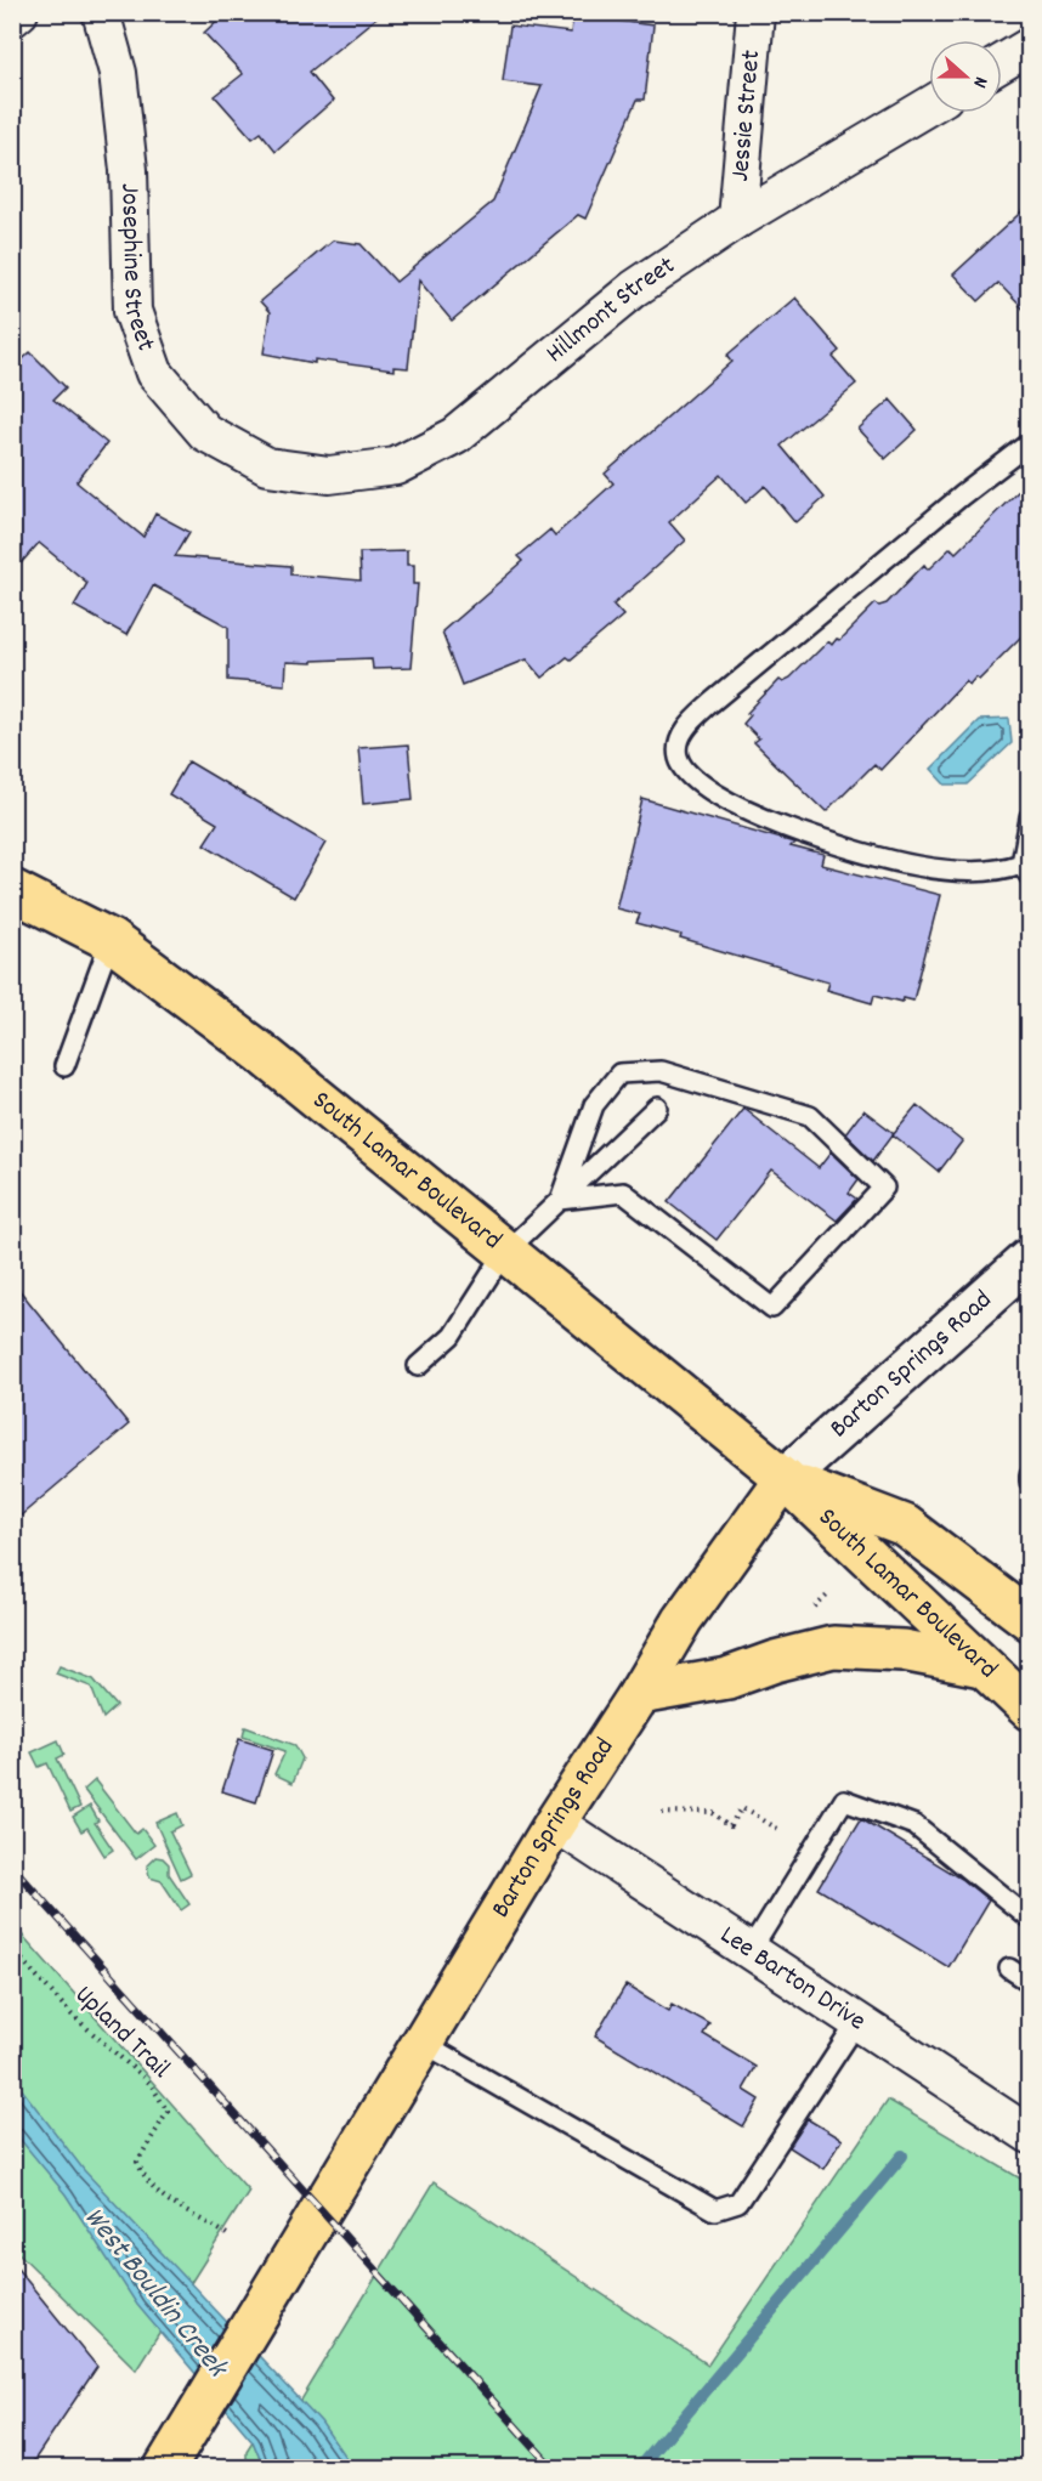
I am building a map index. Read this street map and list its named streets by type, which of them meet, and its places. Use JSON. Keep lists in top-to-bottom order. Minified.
{"streets":{"main road":["South Lamar Boulevard","Barton Springs Road"],"street":["Jessie Street","Josephine Street","Hillmont Street","Lee Barton Drive"],"path":["Upland Trail"]},"crossings":[["Jessie Street","Hillmont Street"],["Josephine Street","Hillmont Street"],["South Lamar Boulevard","Barton Springs Road"],["Barton Springs Road","Lee Barton Drive"]],"water":["West Bouldin Creek"],"north":"right"}
